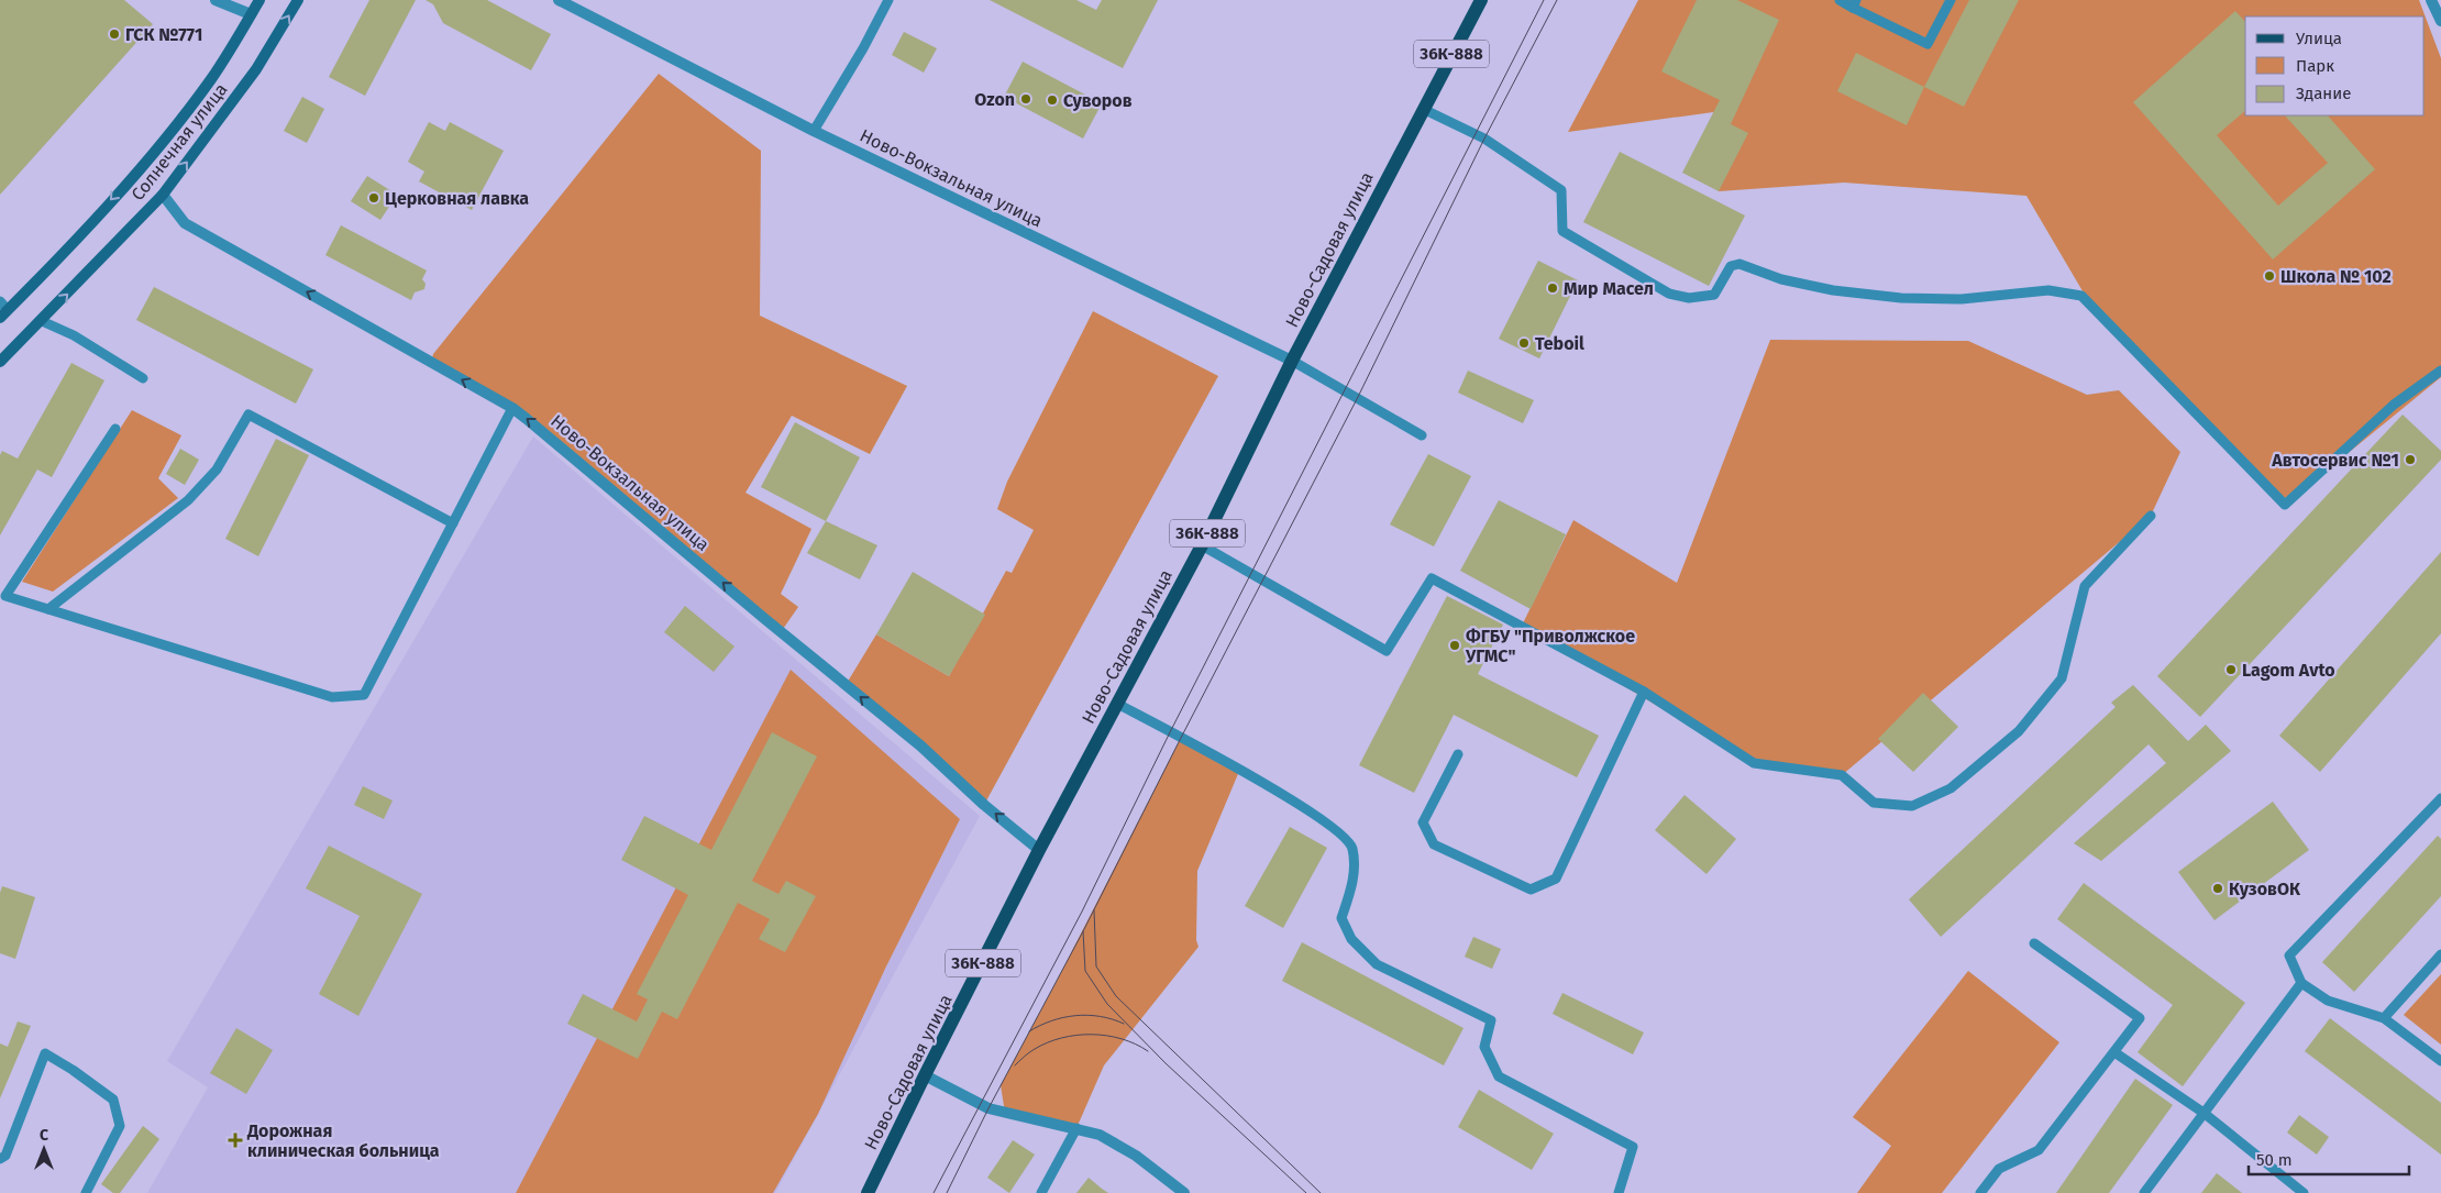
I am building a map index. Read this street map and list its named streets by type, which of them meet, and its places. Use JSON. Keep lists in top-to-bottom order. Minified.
{"streets":{"main road":["36К-888","Солнечная улица","Ново-Садовая улица"],"street":["Ново-Вокзальная улица"]},"crossings":[["Солнечная улица","Ново-Вокзальная улица"],["Ново-Вокзальная улица","Ново-Садовая улица"]],"one_way":["Ново-Вокзальная улица"],"places":{"other":["ГСК №771","Ozon","Суворов","Церковная лавка","Школа № 102","Мир Масел","Teboil","Автосервис №1","ФГБУ \"Приволжское УГМС\"","Lagom Avto","КузовОК"],"health":["Дорожная клиническая больница"]},"legend":["Улица","Парк","Здание"],"scale_bar":"50 m","north":"top"}
